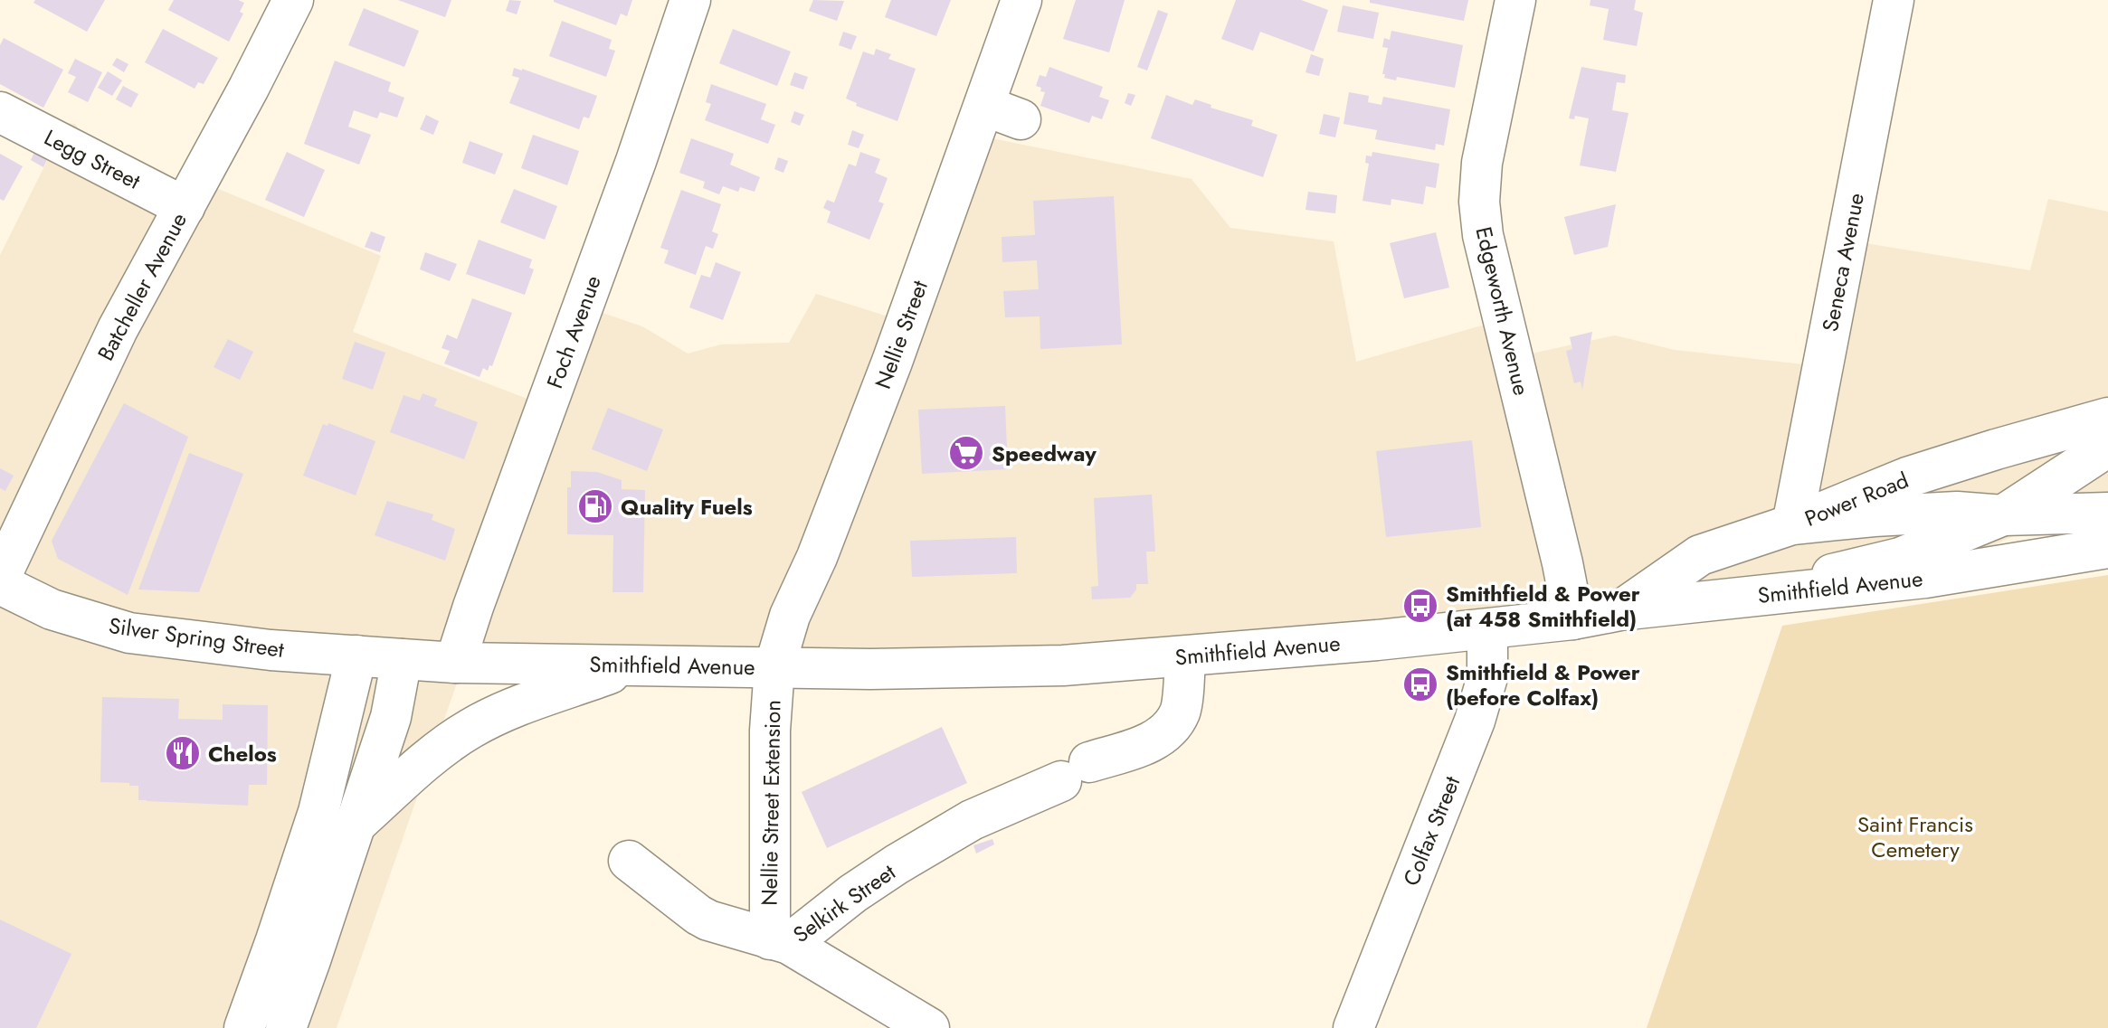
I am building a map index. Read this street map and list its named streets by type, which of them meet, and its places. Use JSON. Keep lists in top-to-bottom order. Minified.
{"streets":{"street":["Legg Street","Seneca Avenue","Batcheller Avenue","Edgeworth Avenue","Foch Avenue","Nellie Street","Power Road","Smithfield Avenue","Silver Spring Street","Nellie Street Extension","Colfax Street","Selkirk Street"]},"crossings":[["Legg Street","Batcheller Avenue"],["Seneca Avenue","Power Road"],["Edgeworth Avenue","Smithfield Avenue"],["Foch Avenue","Smithfield Avenue"],["Nellie Street","Smithfield Avenue"],["Nellie Street","Nellie Street Extension"],["Power Road","Smithfield Avenue"],["Smithfield Avenue","Silver Spring Street"],["Smithfield Avenue","Nellie Street Extension"],["Smithfield Avenue","Colfax Street"],["Smithfield Avenue","Selkirk Street"],["Nellie Street Extension","Selkirk Street"]],"parks":["Saint Francis Cemetery"],"places":{"supermarket":["Speedway"],"fuel station":["Quality Fuels"],"bus stop":["Smithfield & Power (at 458 Smithfield)","Smithfield & Power (before Colfax)"],"restaurant":["Chelos"]}}
